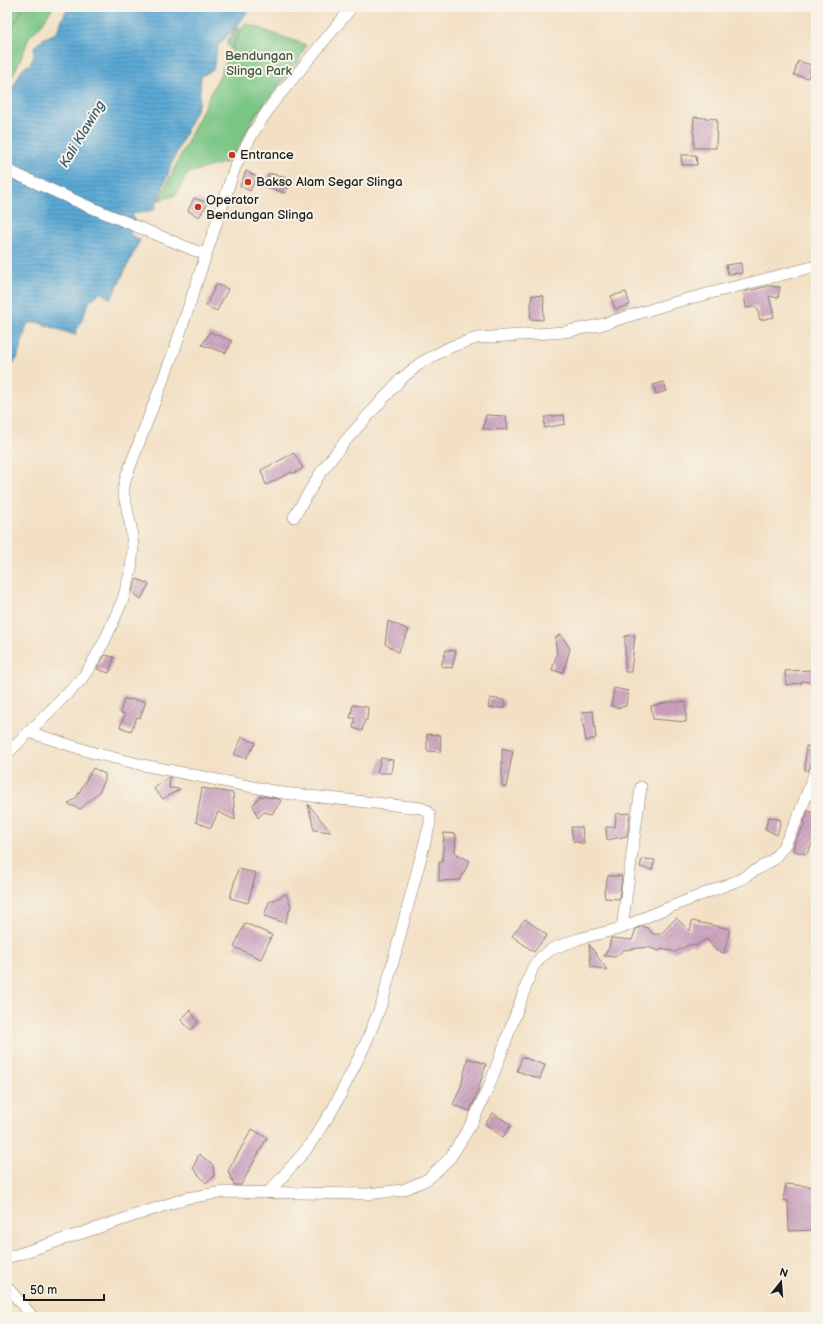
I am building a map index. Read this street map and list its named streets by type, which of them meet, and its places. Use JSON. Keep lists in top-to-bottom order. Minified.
{"water":["Kali Klawing"],"parks":["Bendungan Slinga Park"],"places":["Entrance","Bakso Alam Segar Slinga","Operator Bendungan Slinga"],"scale_bar":"50 m","north":"top"}
